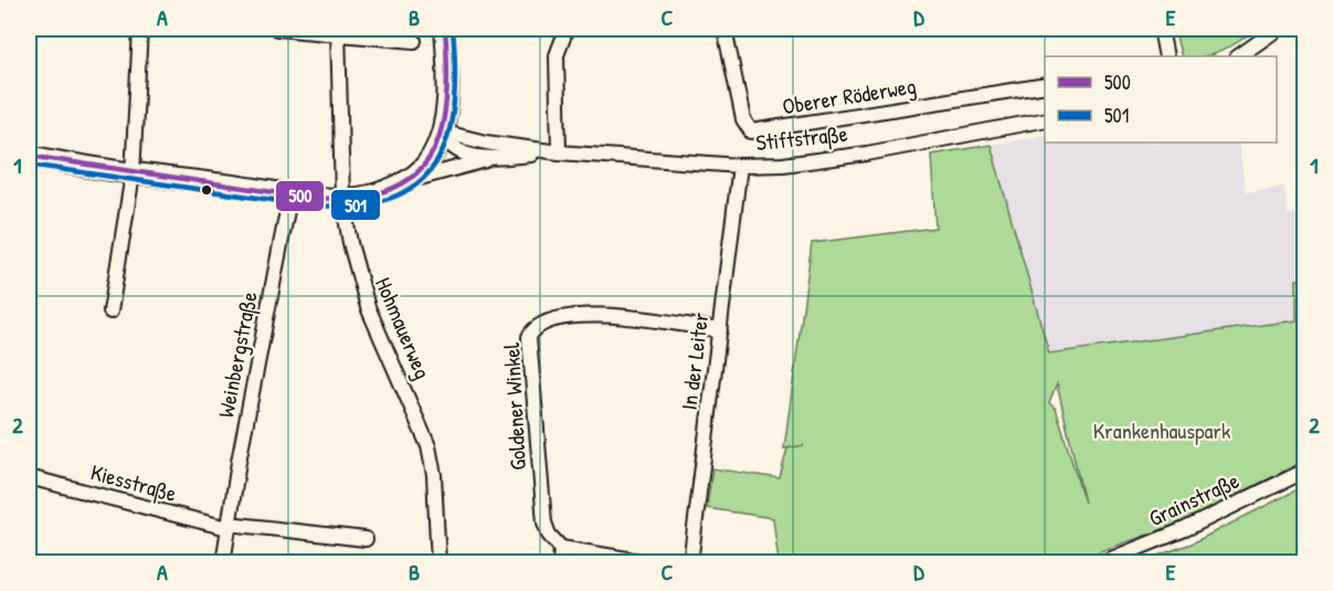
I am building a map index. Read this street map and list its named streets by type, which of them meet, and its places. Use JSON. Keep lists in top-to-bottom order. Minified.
{"streets":{"street":["Oberer Röderweg","Stiftstraße","Hohmauerweg","Weinbergstraße","In der Leiter","Goldener Winkel","Kiesstraße","Grainstraße"]},"crossings":[["Stiftstraße","In der Leiter"],["Weinbergstraße","Kiesstraße"],["In der Leiter","Goldener Winkel"]],"parks":["Krankenhauspark"],"lines":["transit line 500","transit line 501"],"legend":["500","501"],"grid":{"columns":["A","B","C","D","E"],"rows":["1","2"]}}
